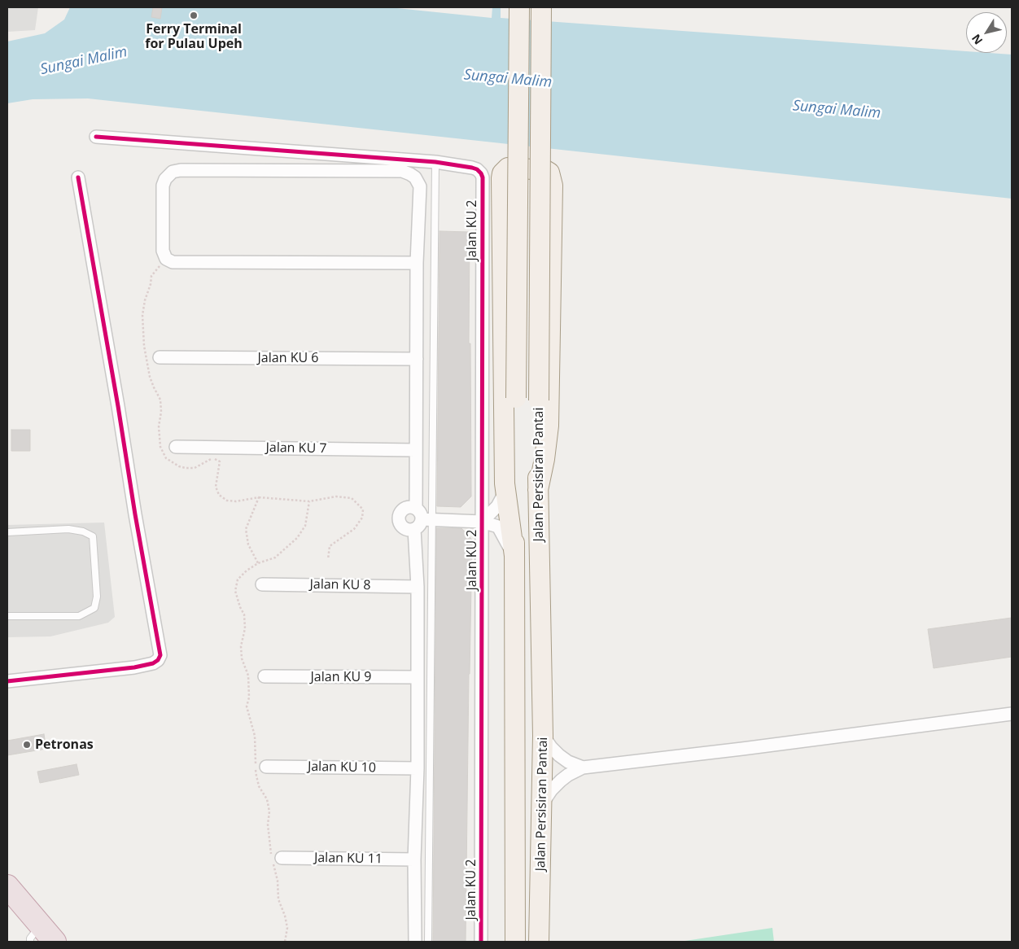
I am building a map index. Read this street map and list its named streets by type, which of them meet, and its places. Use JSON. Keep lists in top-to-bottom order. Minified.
{"streets":{"main road":["Jalan Persisiran Pantai"],"street":["Jalan KU 2","Jalan KU 6","Jalan KU 7","Jalan KU 8","Jalan KU 9","Jalan KU 10","Jalan KU 11"]},"water":["Sungai Malim"],"places":["Ferry Terminal for Pulau Upeh","Petronas"],"north":"bottom left"}
